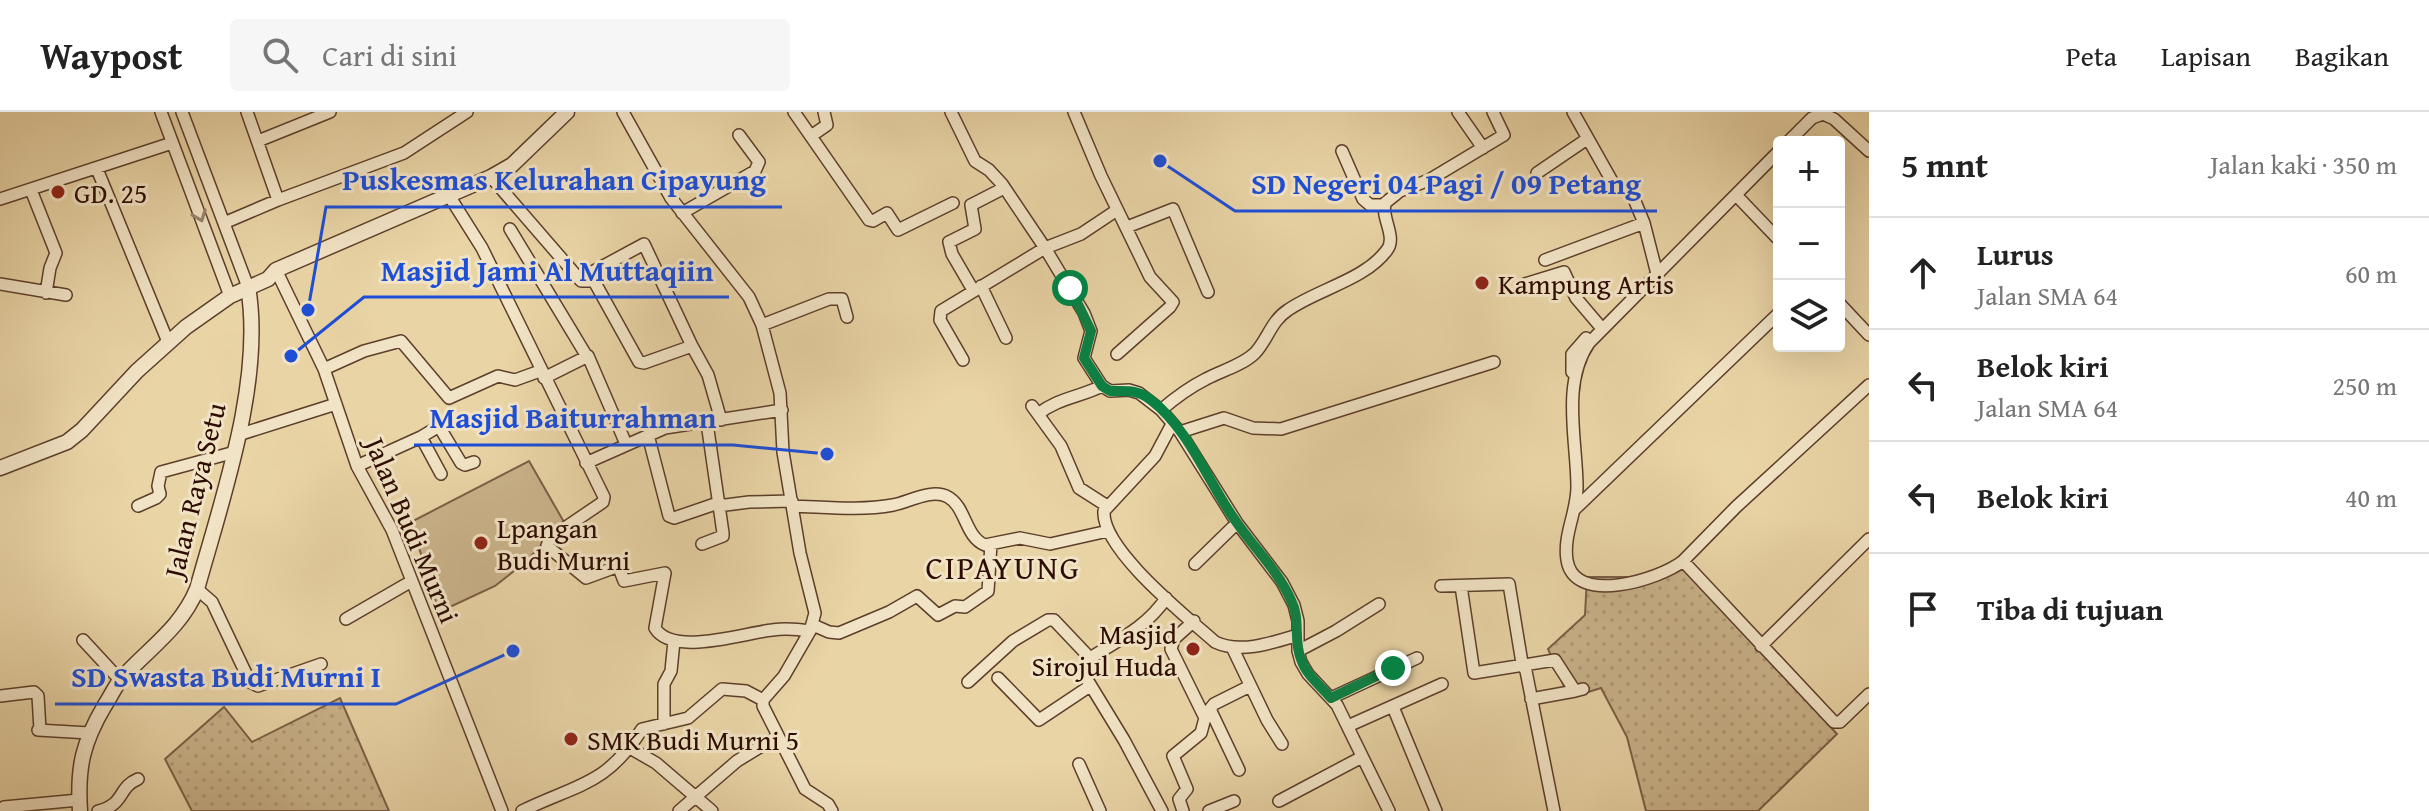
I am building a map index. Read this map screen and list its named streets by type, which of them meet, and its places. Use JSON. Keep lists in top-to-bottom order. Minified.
{"streets":{"street":["Jalan Raya Setu","Jalan Budi Murni"]},"districts":["CIPAYUNG"],"places":["SD Negeri 04 Pagi / 09 Petang","GD. 25","Kampung Artis","Puskesmas Kelurahan Cipayung","Masjid Jami Al Muttaqiin","Masjid Baiturrahman","Lpangan Budi Murni","Masjid Sirojul Huda","SD Swasta Budi Murni I","SMK Budi Murni 5"],"page":{"header":"Waypost","search":"Cari di sini","nav":["Peta","Lapisan","Bagikan"],"heading":["5 mnt","Jalan kaki · 350 m"],"map_buttons":["+","−"],"list":[["Lurus","Jalan SMA 64","60 m"],["Belok kiri","Jalan SMA 64","250 m"],["Belok kiri","40 m"],"Tiba di tujuan"]}}
